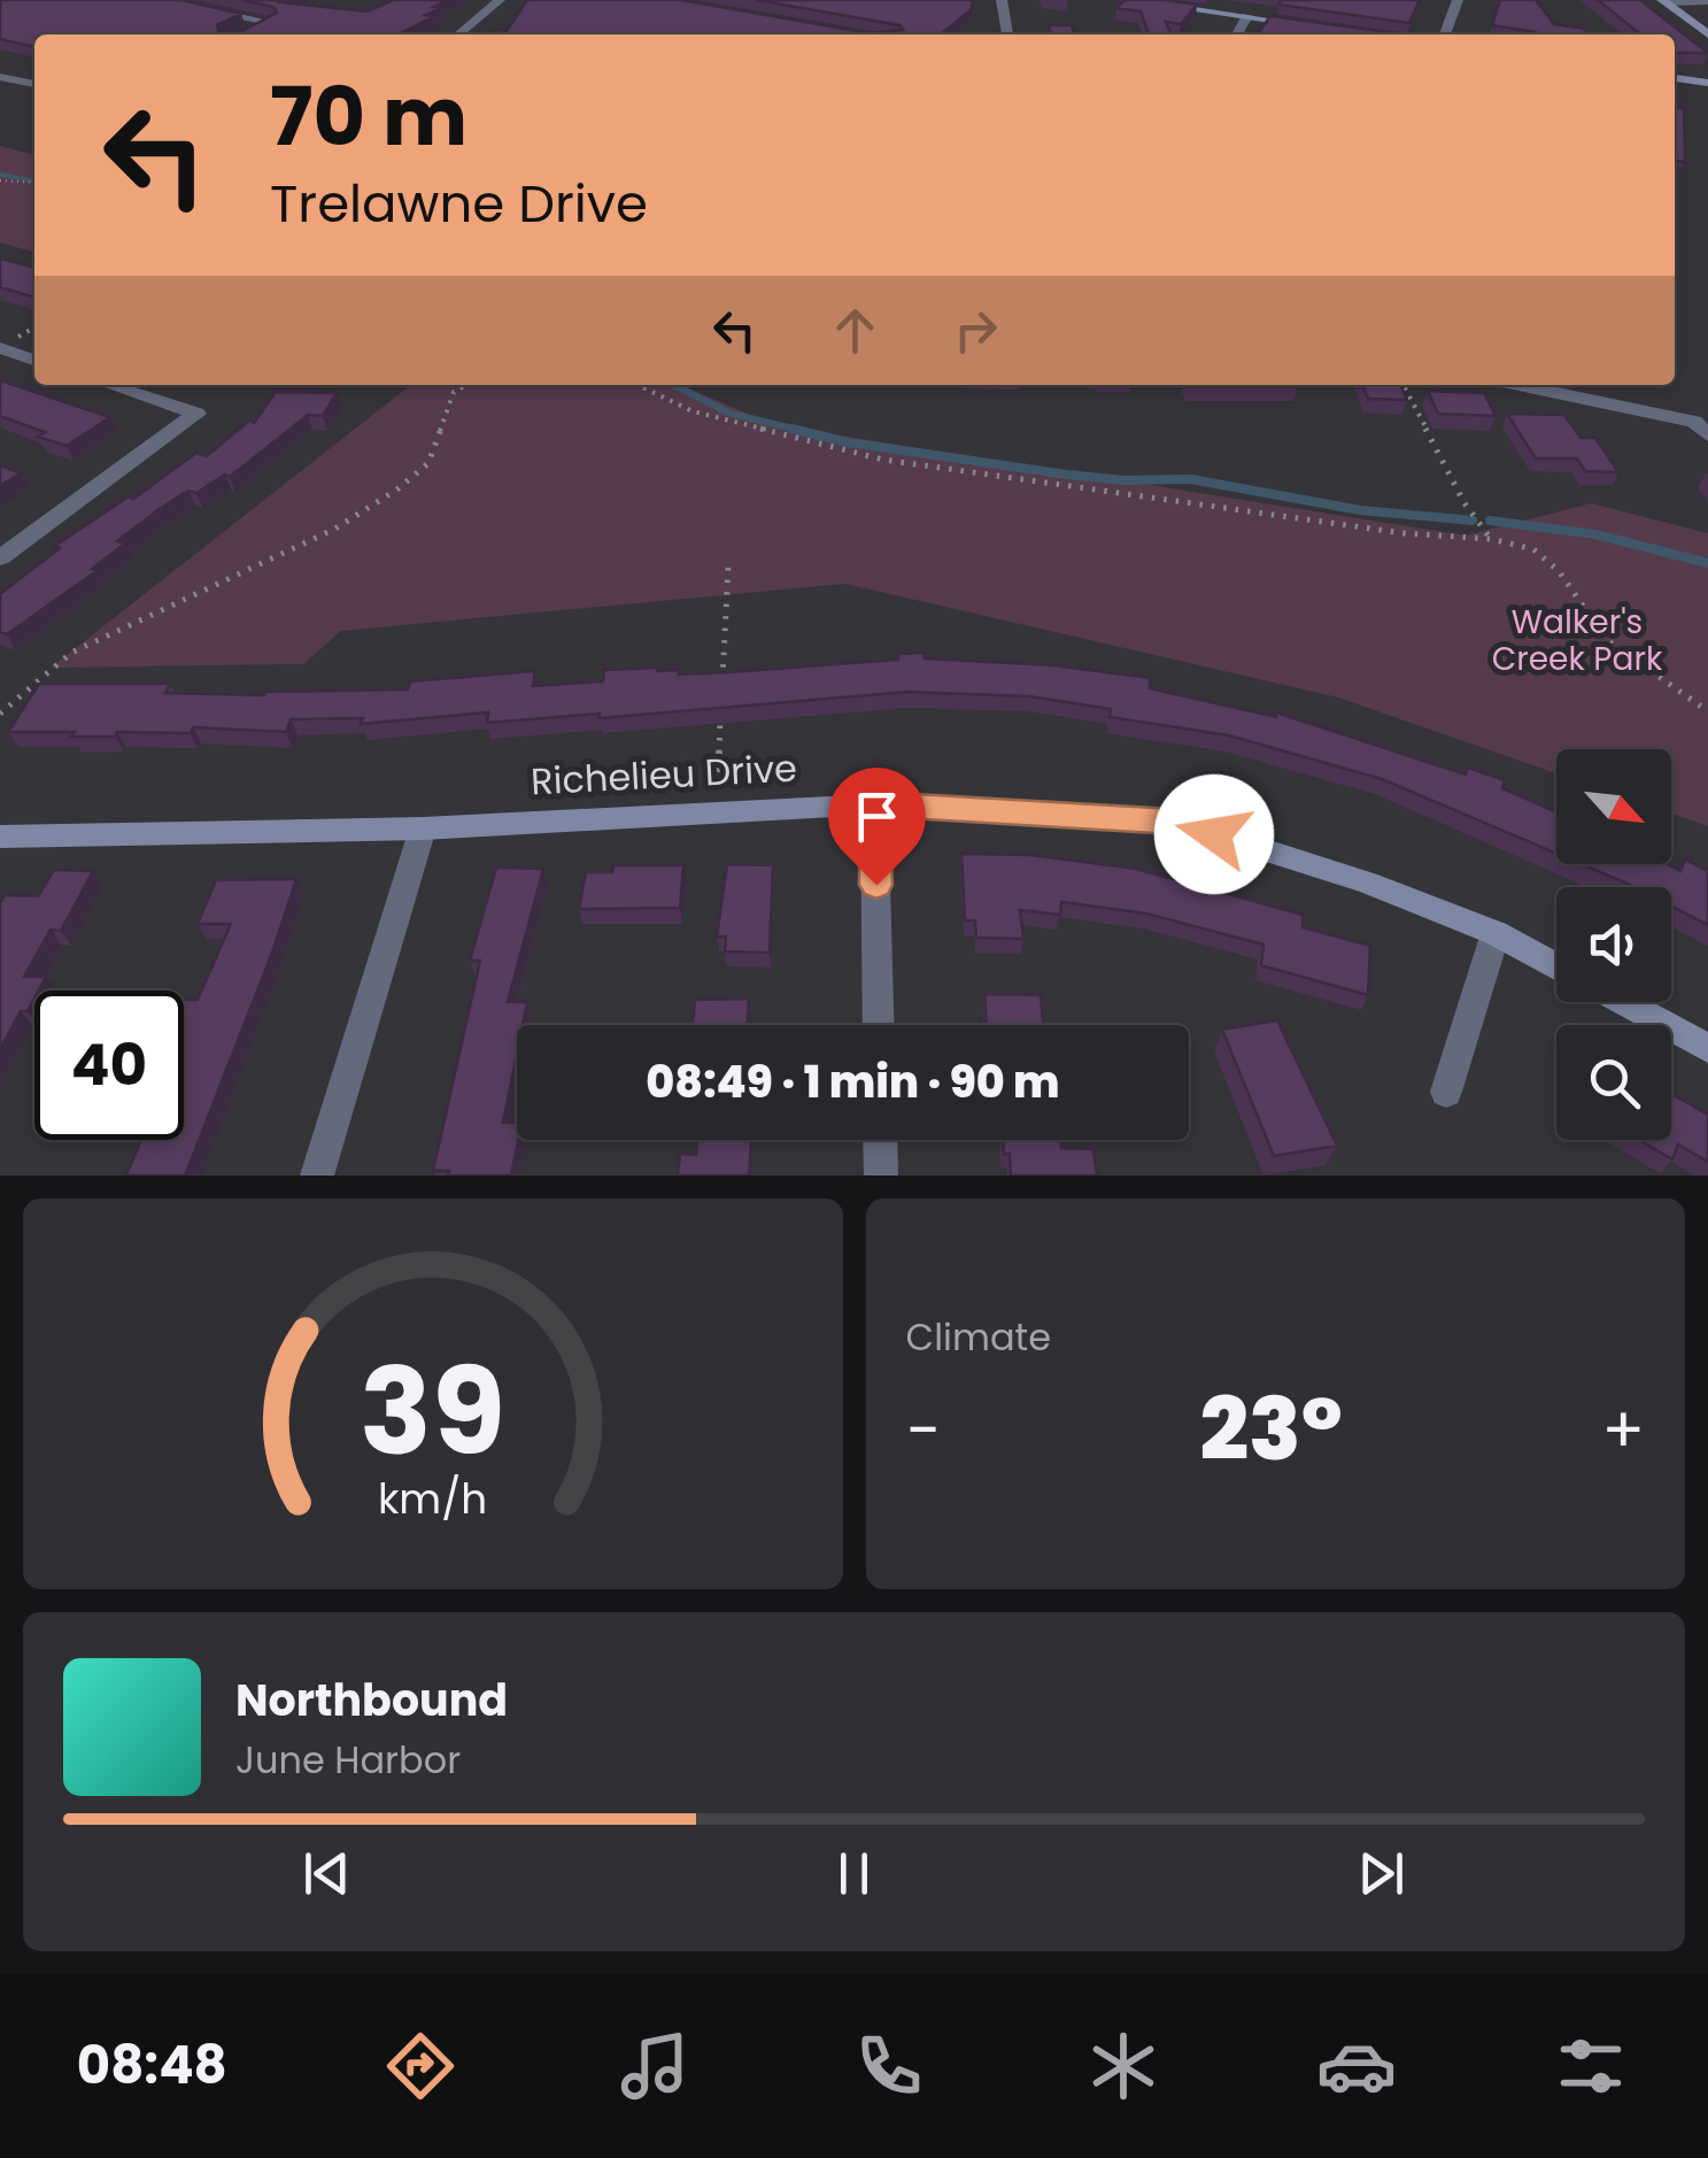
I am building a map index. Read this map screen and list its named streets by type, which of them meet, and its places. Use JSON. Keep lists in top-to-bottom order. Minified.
{"streets":{"street":["Richelieu Drive"]},"parks":["Walker's Creek Park"],"north":"bottom right","page":{"turn":["70 m","Trelawne Drive"],"limit":"40","trip":"08:49 · 1 min · 90 m","tile":"Climate","heat":["−","23°","+"],"song":["Northbound","June Harbor"],"tabs":"08:48","gauge":["39","km/h"]}}
